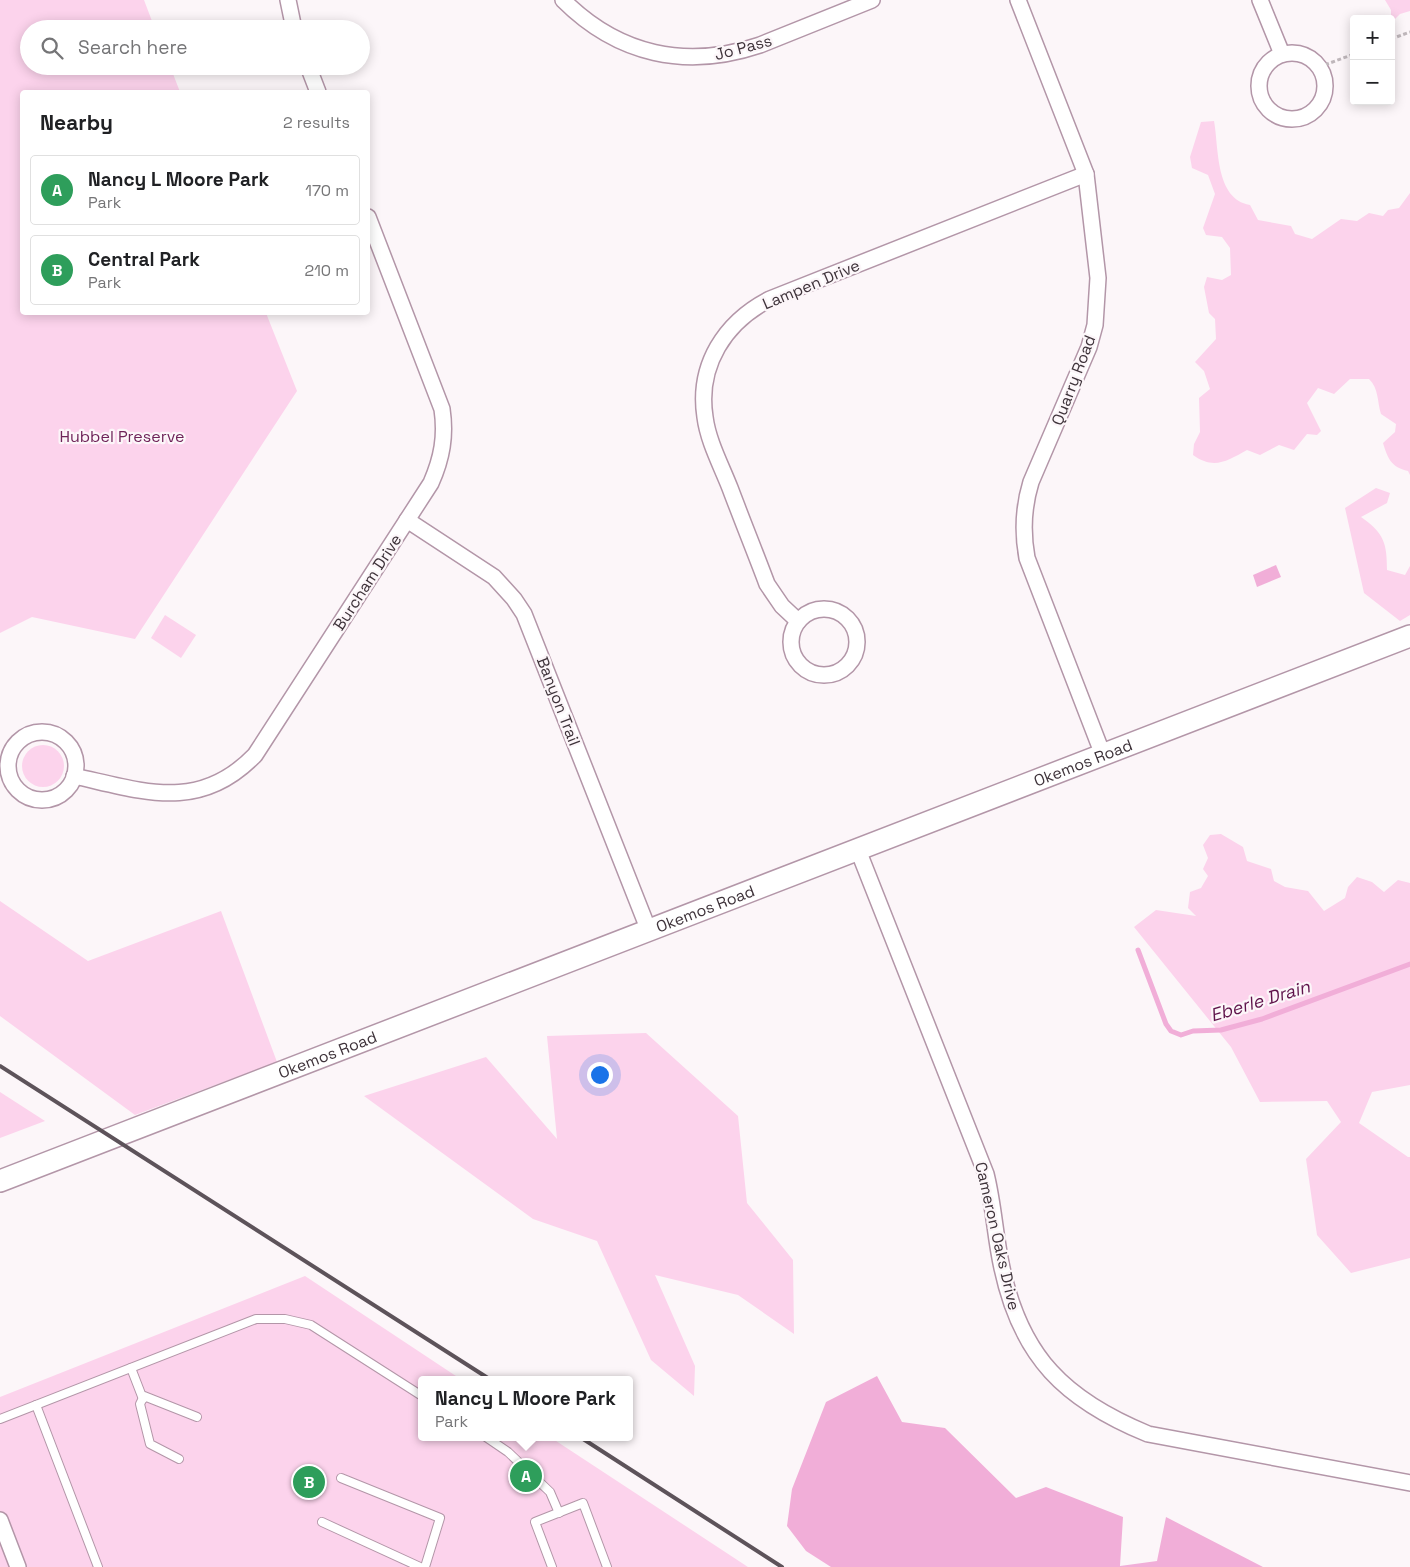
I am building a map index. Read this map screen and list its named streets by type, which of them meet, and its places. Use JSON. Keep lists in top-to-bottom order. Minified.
{"streets":{"street":["Jo Pass","Lampen Drive","Quarry Road","Burcham Drive","Banyon Trail","Okemos Road","Cameron Oaks Drive"]},"crossings":[["Lampen Drive","Quarry Road"],["Quarry Road","Okemos Road"],["Burcham Drive","Banyon Trail"],["Banyon Trail","Okemos Road"],["Okemos Road","Cameron Oaks Drive"]],"water":["Eberle Drain"],"parks":["Hubbel Preserve"],"page":{"map_buttons":["+","−"],"search":"Search here","heading":["Nearby","2 results"],"list":[{"mark":"A","name":"Nancy L Moore Park","note":"Park","value":"170 m"},{"mark":"B","name":"Central Park","note":"Park","value":"210 m"}],"popup":["Nancy L Moore Park","Park"],"pins":["A","B"]}}
